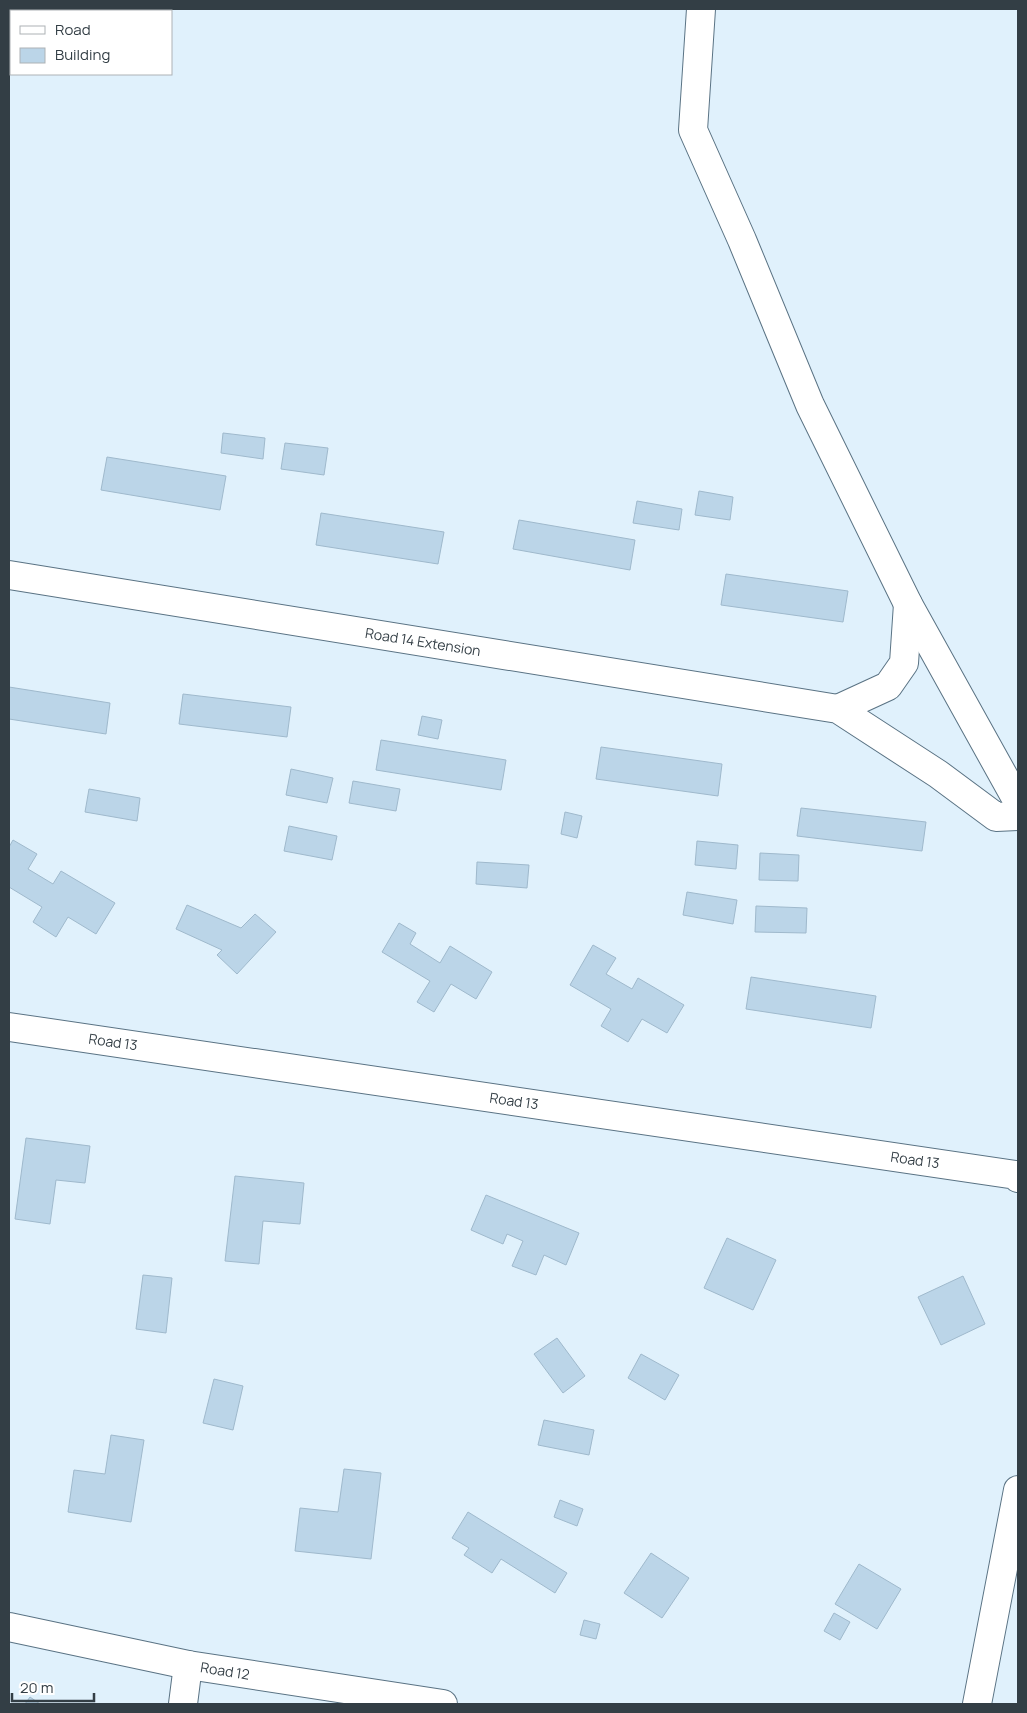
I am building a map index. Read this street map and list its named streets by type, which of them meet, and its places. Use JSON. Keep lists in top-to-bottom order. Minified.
{"streets":{"street":["Road 14 Extension","Road 13","Road 12"]},"legend":["Road","Building"],"scale_bar":"20 m"}
